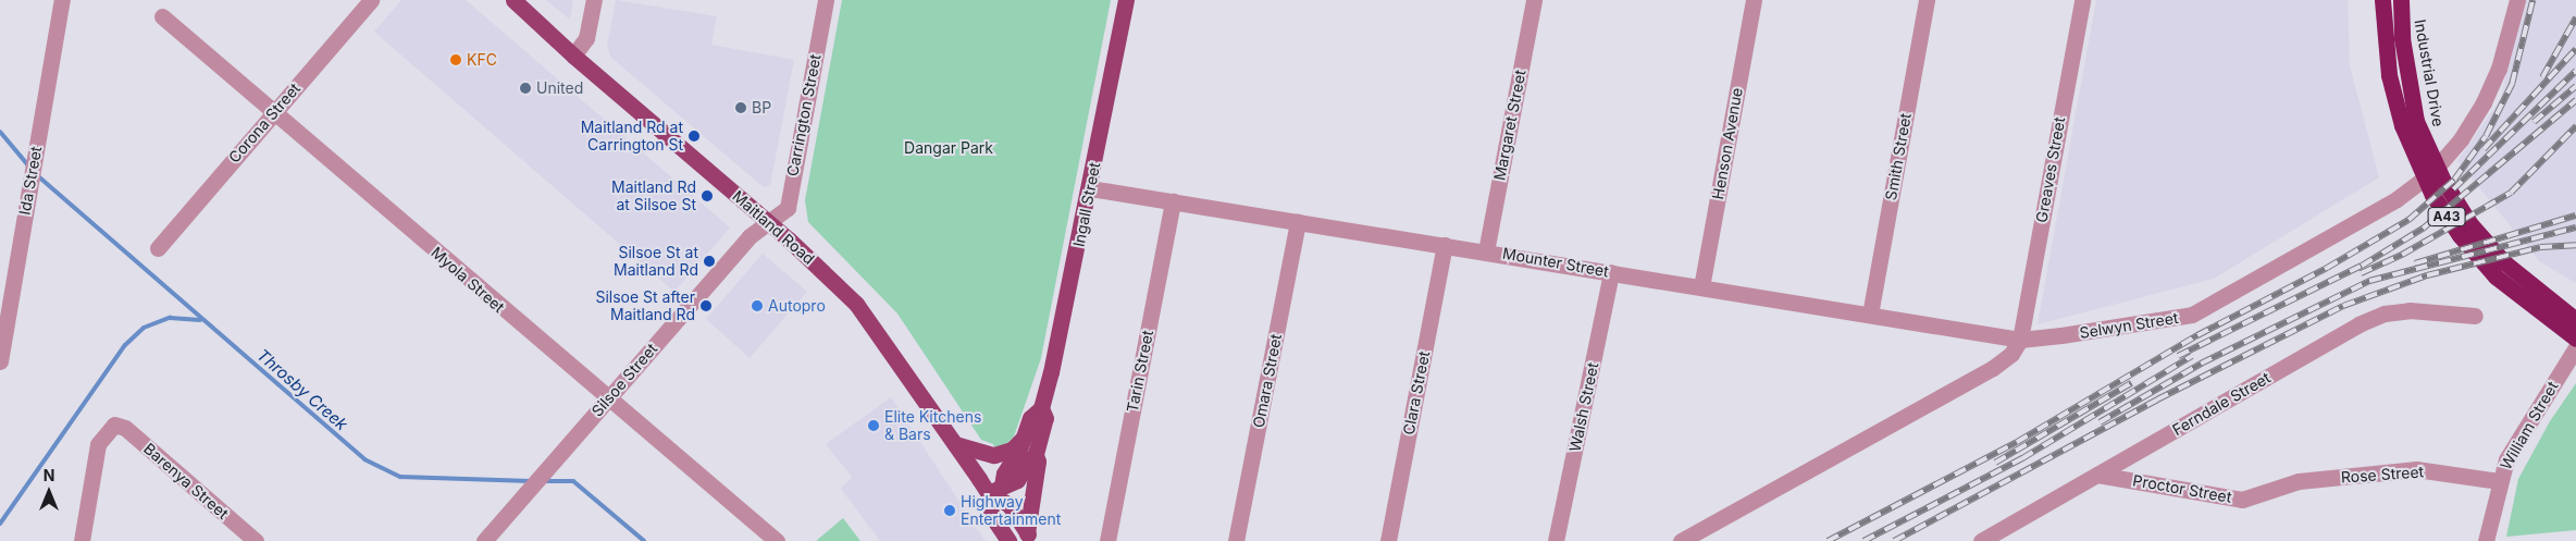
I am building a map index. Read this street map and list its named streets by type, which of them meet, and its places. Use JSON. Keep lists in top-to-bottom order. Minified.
{"streets":{"highway":["Industrial Drive","A43"],"main road":["Ingall Street","Maitland Road"],"street":["Carrington Street","Corona Street","Margaret Street","Henson Avenue","Smith Street","Greaves Street","Ida Street","Mounter Street","Myola Street","Selwyn Street","Tarin Street","Silsoe Street","Omara Street","Clara Street","Ferndale Street","Walsh Street","William Street","Rose Street","Barenya Street","Proctor Street"]},"crossings":[["Carrington Street","Maitland Road"],["Carrington Street","Silsoe Street"],["Corona Street","Myola Street"],["Margaret Street","Mounter Street"],["Henson Avenue","Mounter Street"],["Smith Street","Mounter Street"],["Greaves Street","Mounter Street"],["Greaves Street","Selwyn Street"],["Ingall Street","Maitland Road"],["Ingall Street","Mounter Street"],["Maitland Road","Silsoe Street"],["Mounter Street","Selwyn Street"],["Mounter Street","Tarin Street"],["Mounter Street","Omara Street"],["Mounter Street","Clara Street"],["Mounter Street","Walsh Street"],["Myola Street","Silsoe Street"],["Ferndale Street","Proctor Street"],["William Street","Rose Street"],["Rose Street","Proctor Street"]],"water":["Throsby Creek"],"parks":["Dangar Park"],"places":["KFC","United","BP","Maitland Rd at Carrington St","Maitland Rd at Silsoe St","Silsoe St at Maitland Rd","Silsoe St after Maitland Rd","Autopro","Elite Kitchens & Bars","Highway Entertainment"],"north":"top"}
